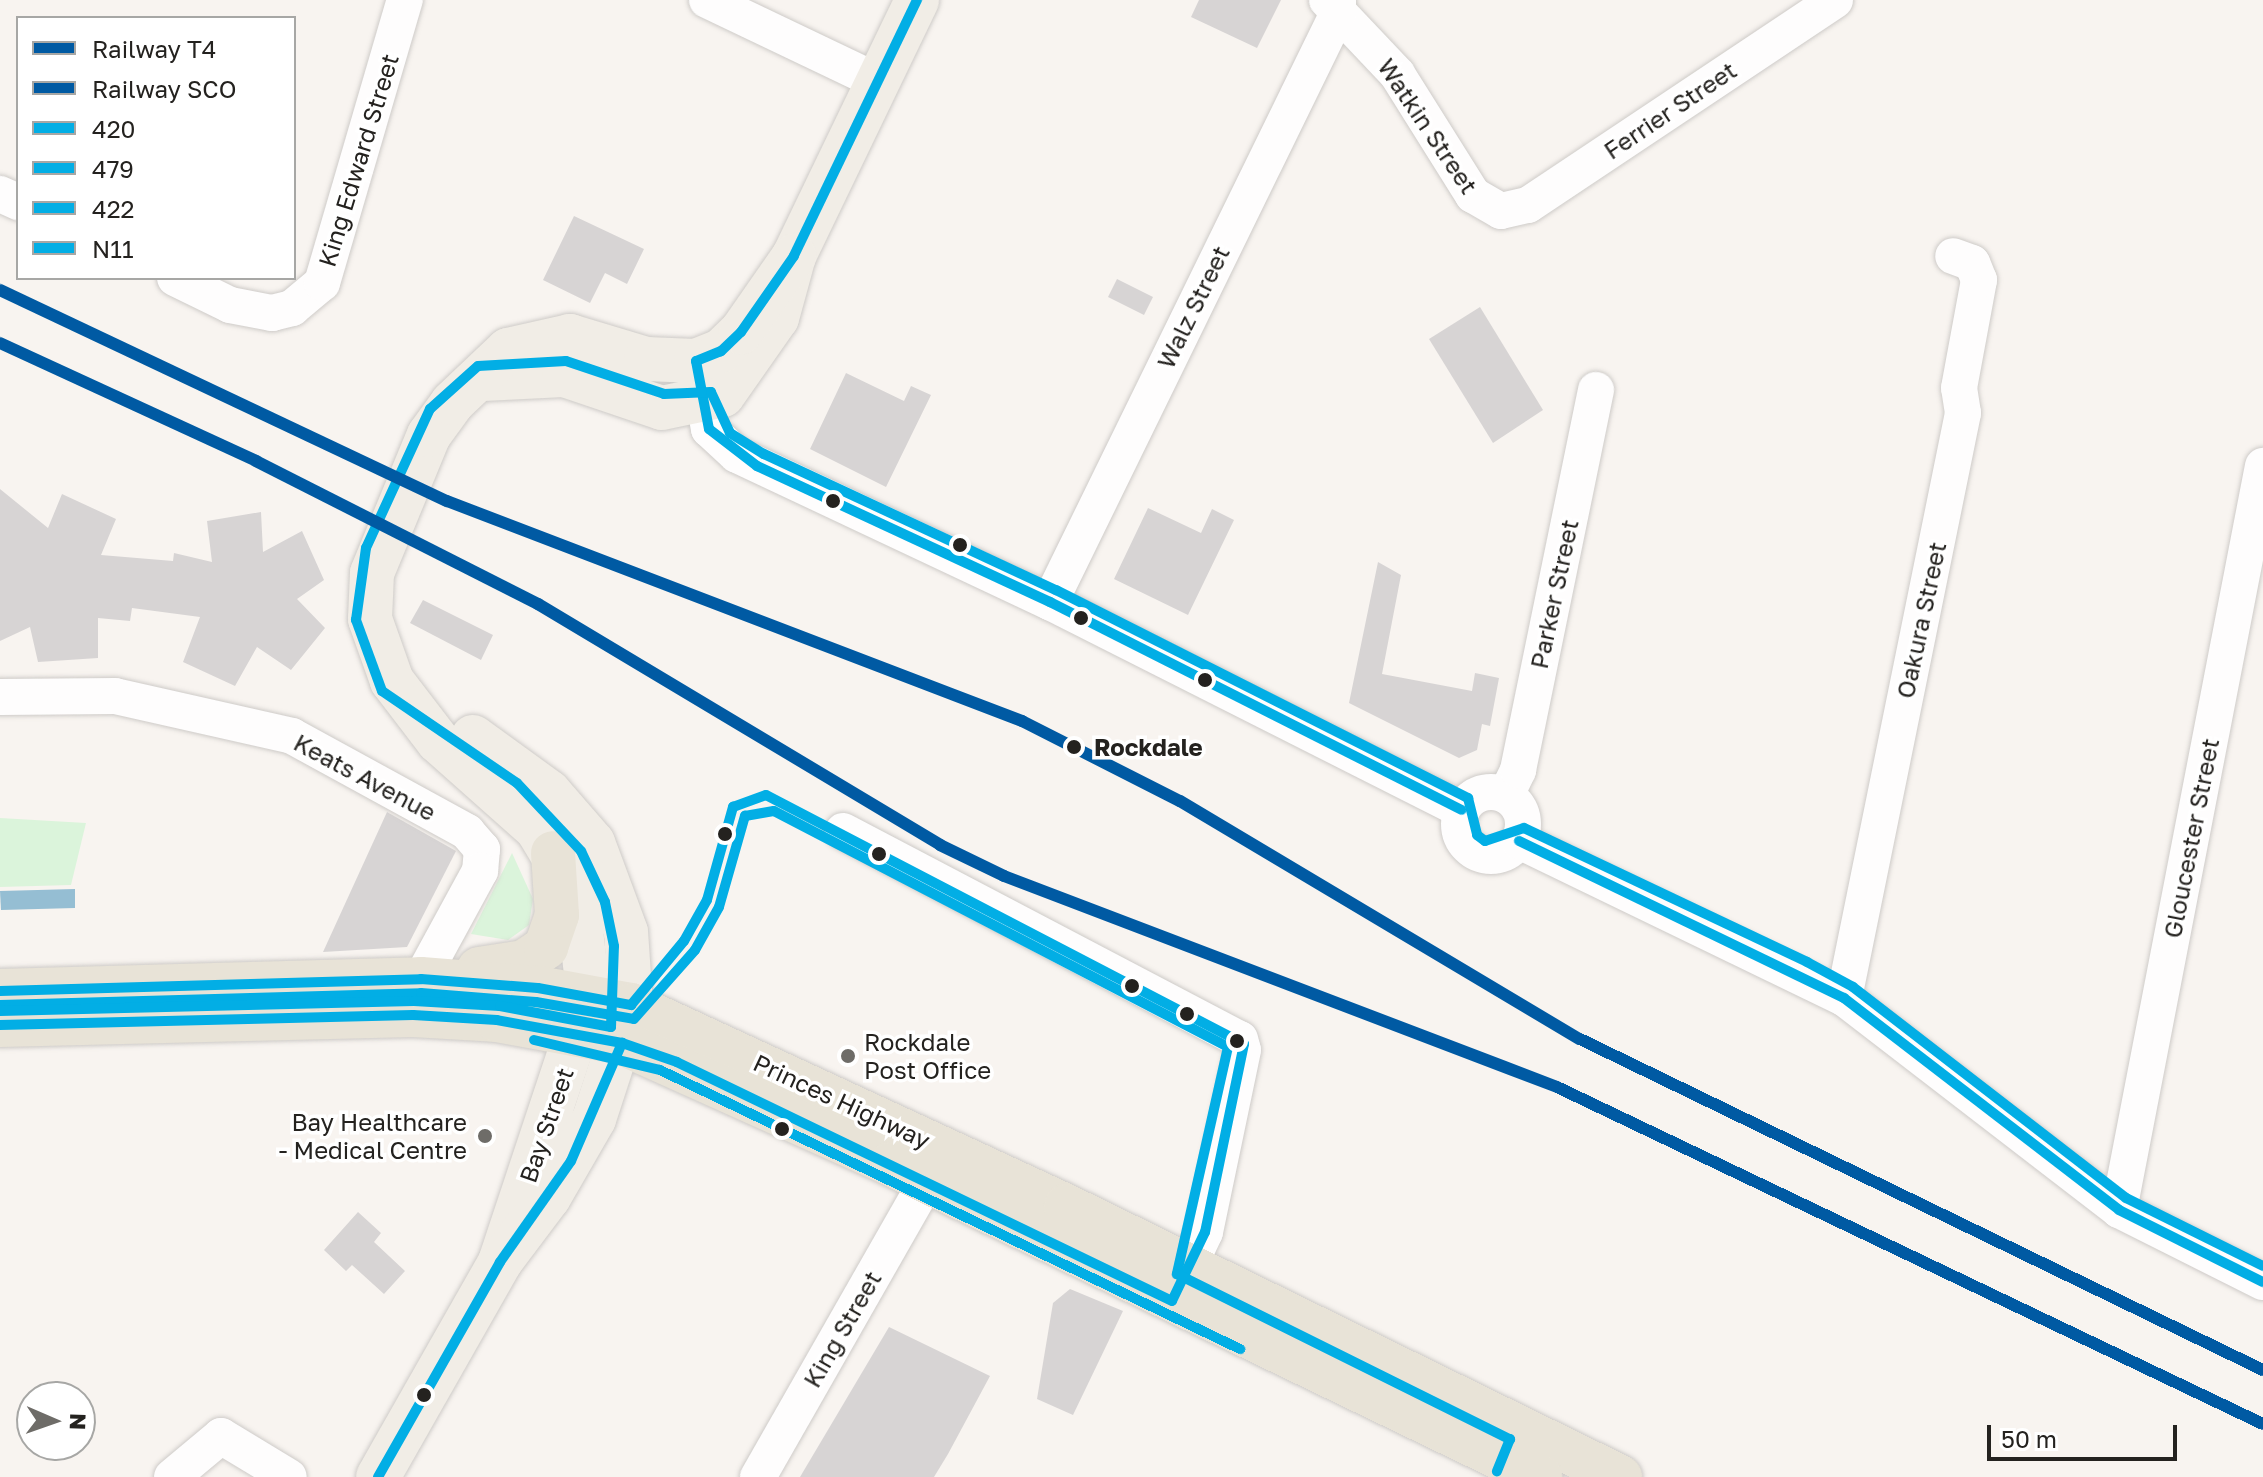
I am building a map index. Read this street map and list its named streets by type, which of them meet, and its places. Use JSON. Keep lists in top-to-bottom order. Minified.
{"streets":{"highway":["Princes Highway"],"main road":["Bay Street"],"street":["Ferrier Street","Watkin Street","King Edward Street","Walz Street","Parker Street","Oakura Street","Keats Avenue","Gloucester Street","King Street"]},"crossings":[["Ferrier Street","Watkin Street"],["Watkin Street","Walz Street"],["Keats Avenue","Princes Highway"],["Princes Highway","Bay Street"],["Princes Highway","King Street"]],"places":["Rockdale","Rockdale Post Office","Bay Healthcare - Medical Centre"],"lines":["transit line 420","rail line SCO","rail line T4","transit line N11","transit line 479","transit line 422"],"legend":["Railway T4","Railway SCO","420","479","422","N11"],"scale_bar":"50 m","north":"right"}
